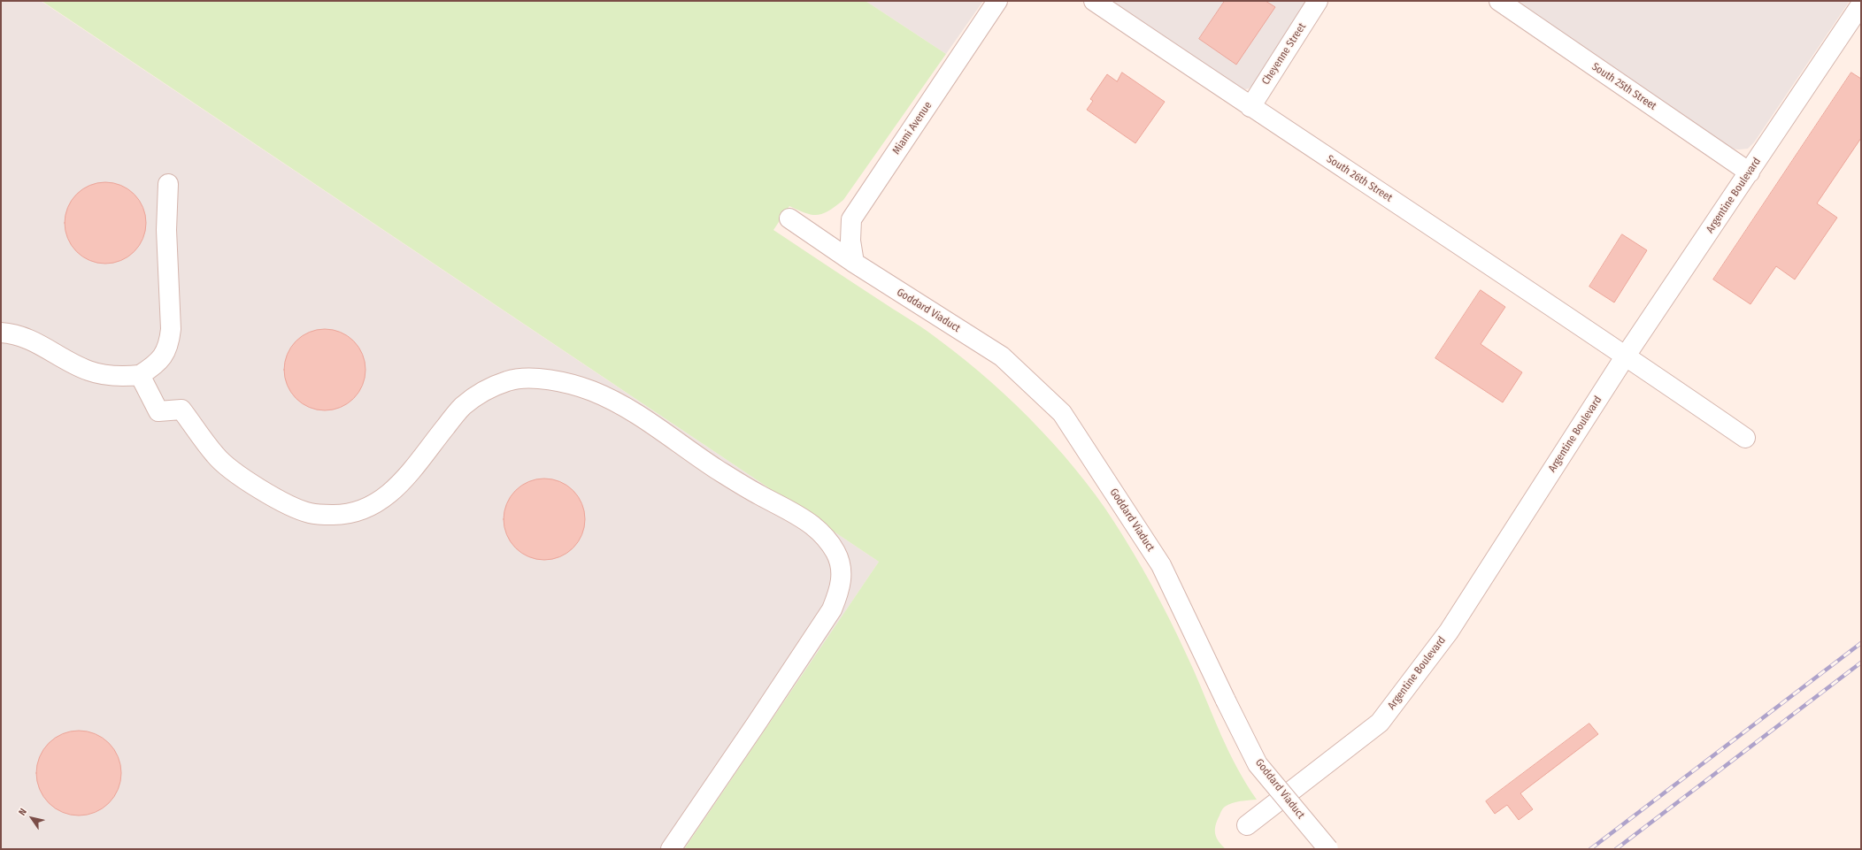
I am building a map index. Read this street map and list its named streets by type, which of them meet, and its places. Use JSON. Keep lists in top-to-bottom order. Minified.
{"streets":{"street":["Cheyenne Street","South 25th Street","Miami Avenue","South 26th Street","Argentine Boulevard","Goddard Viaduct"]},"crossings":[["Cheyenne Street","South 26th Street"],["South 25th Street","Argentine Boulevard"],["Miami Avenue","Goddard Viaduct"],["South 26th Street","Argentine Boulevard"]],"north":"top left"}
